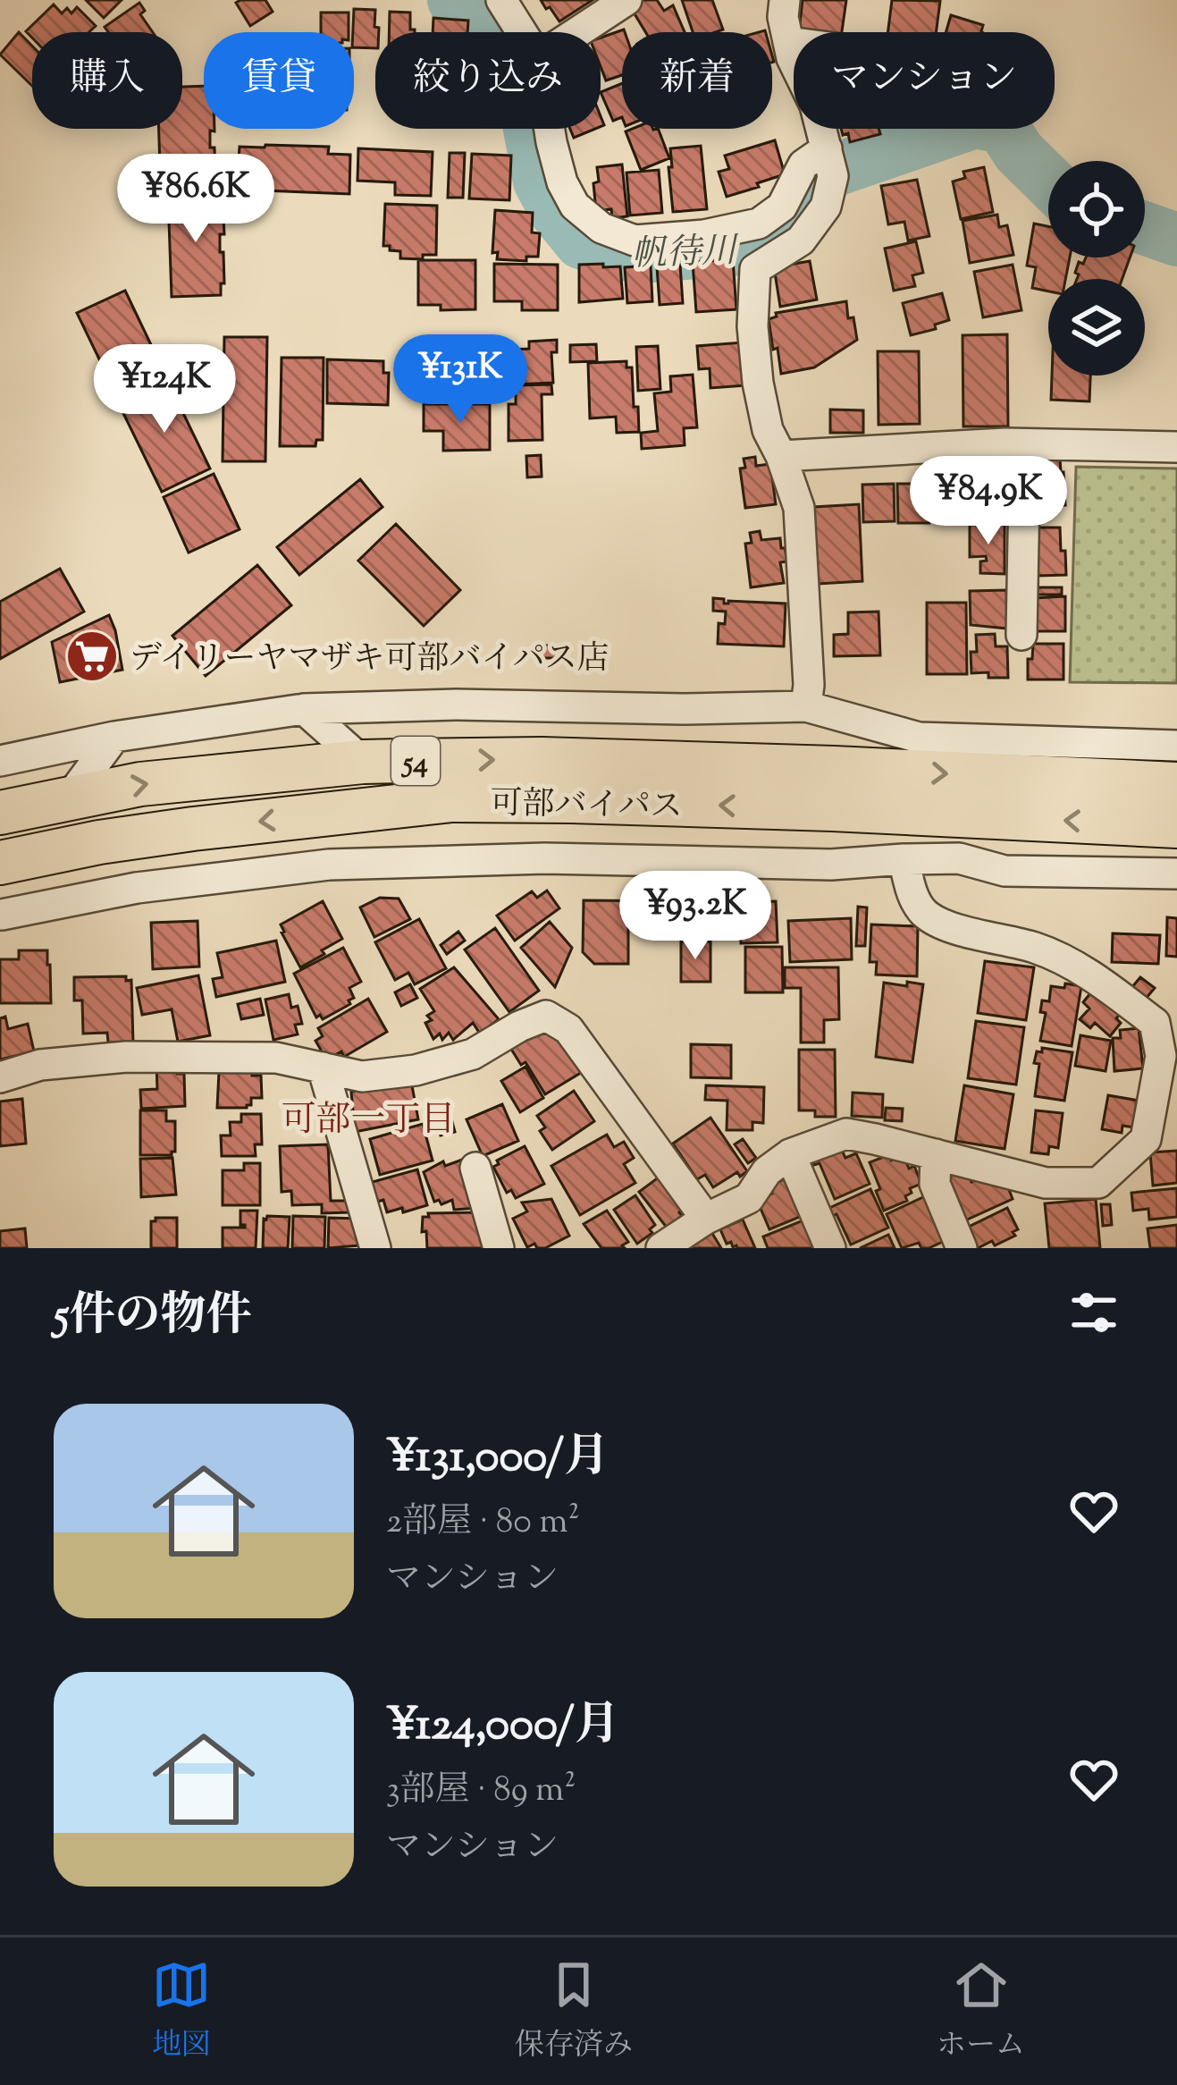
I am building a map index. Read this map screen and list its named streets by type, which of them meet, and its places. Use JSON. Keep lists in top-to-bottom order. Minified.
{"streets":{"highway":["54","可部バイパス"]},"districts":["可部一丁目"],"water":["帆待川"],"places":{"supermarket":["デイリーヤマザキ可部バイパス店"]},"page":{"chip":["購入","賃貸","絞り込み","新着","マンション"],"price":["¥86.6K","¥131K","¥124K","¥84.9K","¥93.2K"],"heading":"5件の物件","list":[{"name":"¥131,000/月","note":"2部屋 · 80 m² · マンション"},{"name":"¥124,000/月","note":"3部屋 · 89 m² · マンション"}],"tabs":["地図","保存済み","ホーム"]}}
